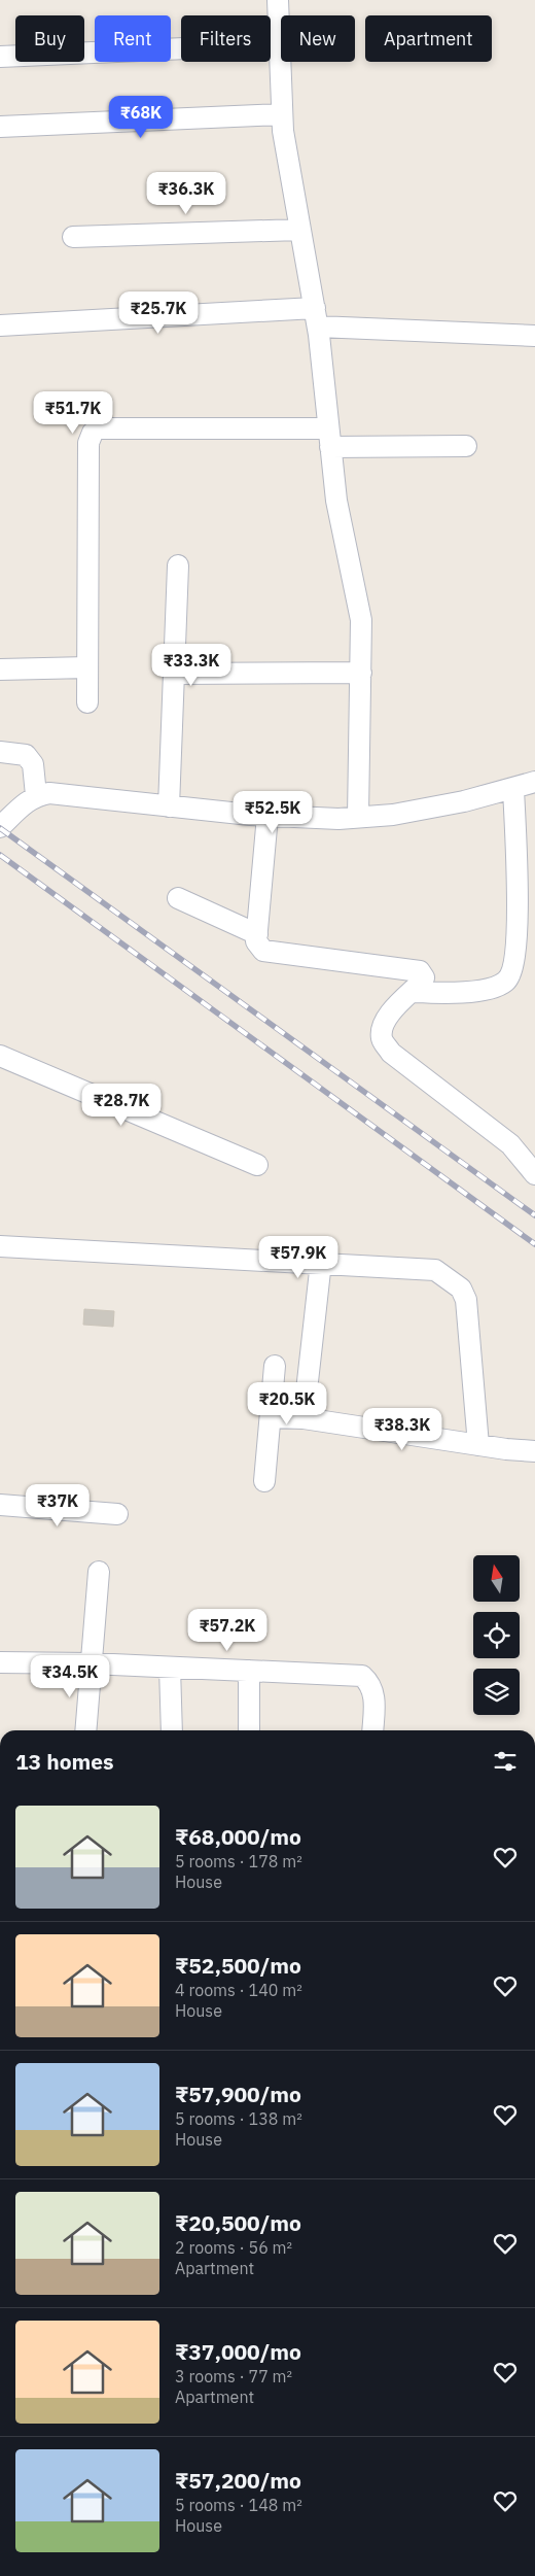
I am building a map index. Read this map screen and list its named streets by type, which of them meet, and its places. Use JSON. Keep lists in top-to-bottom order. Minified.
{"north":"top","page":{"chip":["Buy","Rent","Filters","New","Apartment"],"price":["₹68K","₹36.3K","₹25.7K","₹51.7K","₹33.3K","₹52.5K","₹28.7K","₹57.9K","₹20.5K","₹38.3K","₹37K","₹57.2K","₹34.5K"],"heading":"13 homes","list":[{"name":"₹68,000/mo","note":"5 rooms · 178 m² · House"},{"name":"₹52,500/mo","note":"4 rooms · 140 m² · House"},{"name":"₹57,900/mo","note":"5 rooms · 138 m² · House"},{"name":"₹20,500/mo","note":"2 rooms · 56 m² · Apartment"},{"name":"₹37,000/mo","note":"3 rooms · 77 m² · Apartment"},{"name":"₹57,200/mo","note":"5 rooms · 148 m² · House"}]}}
